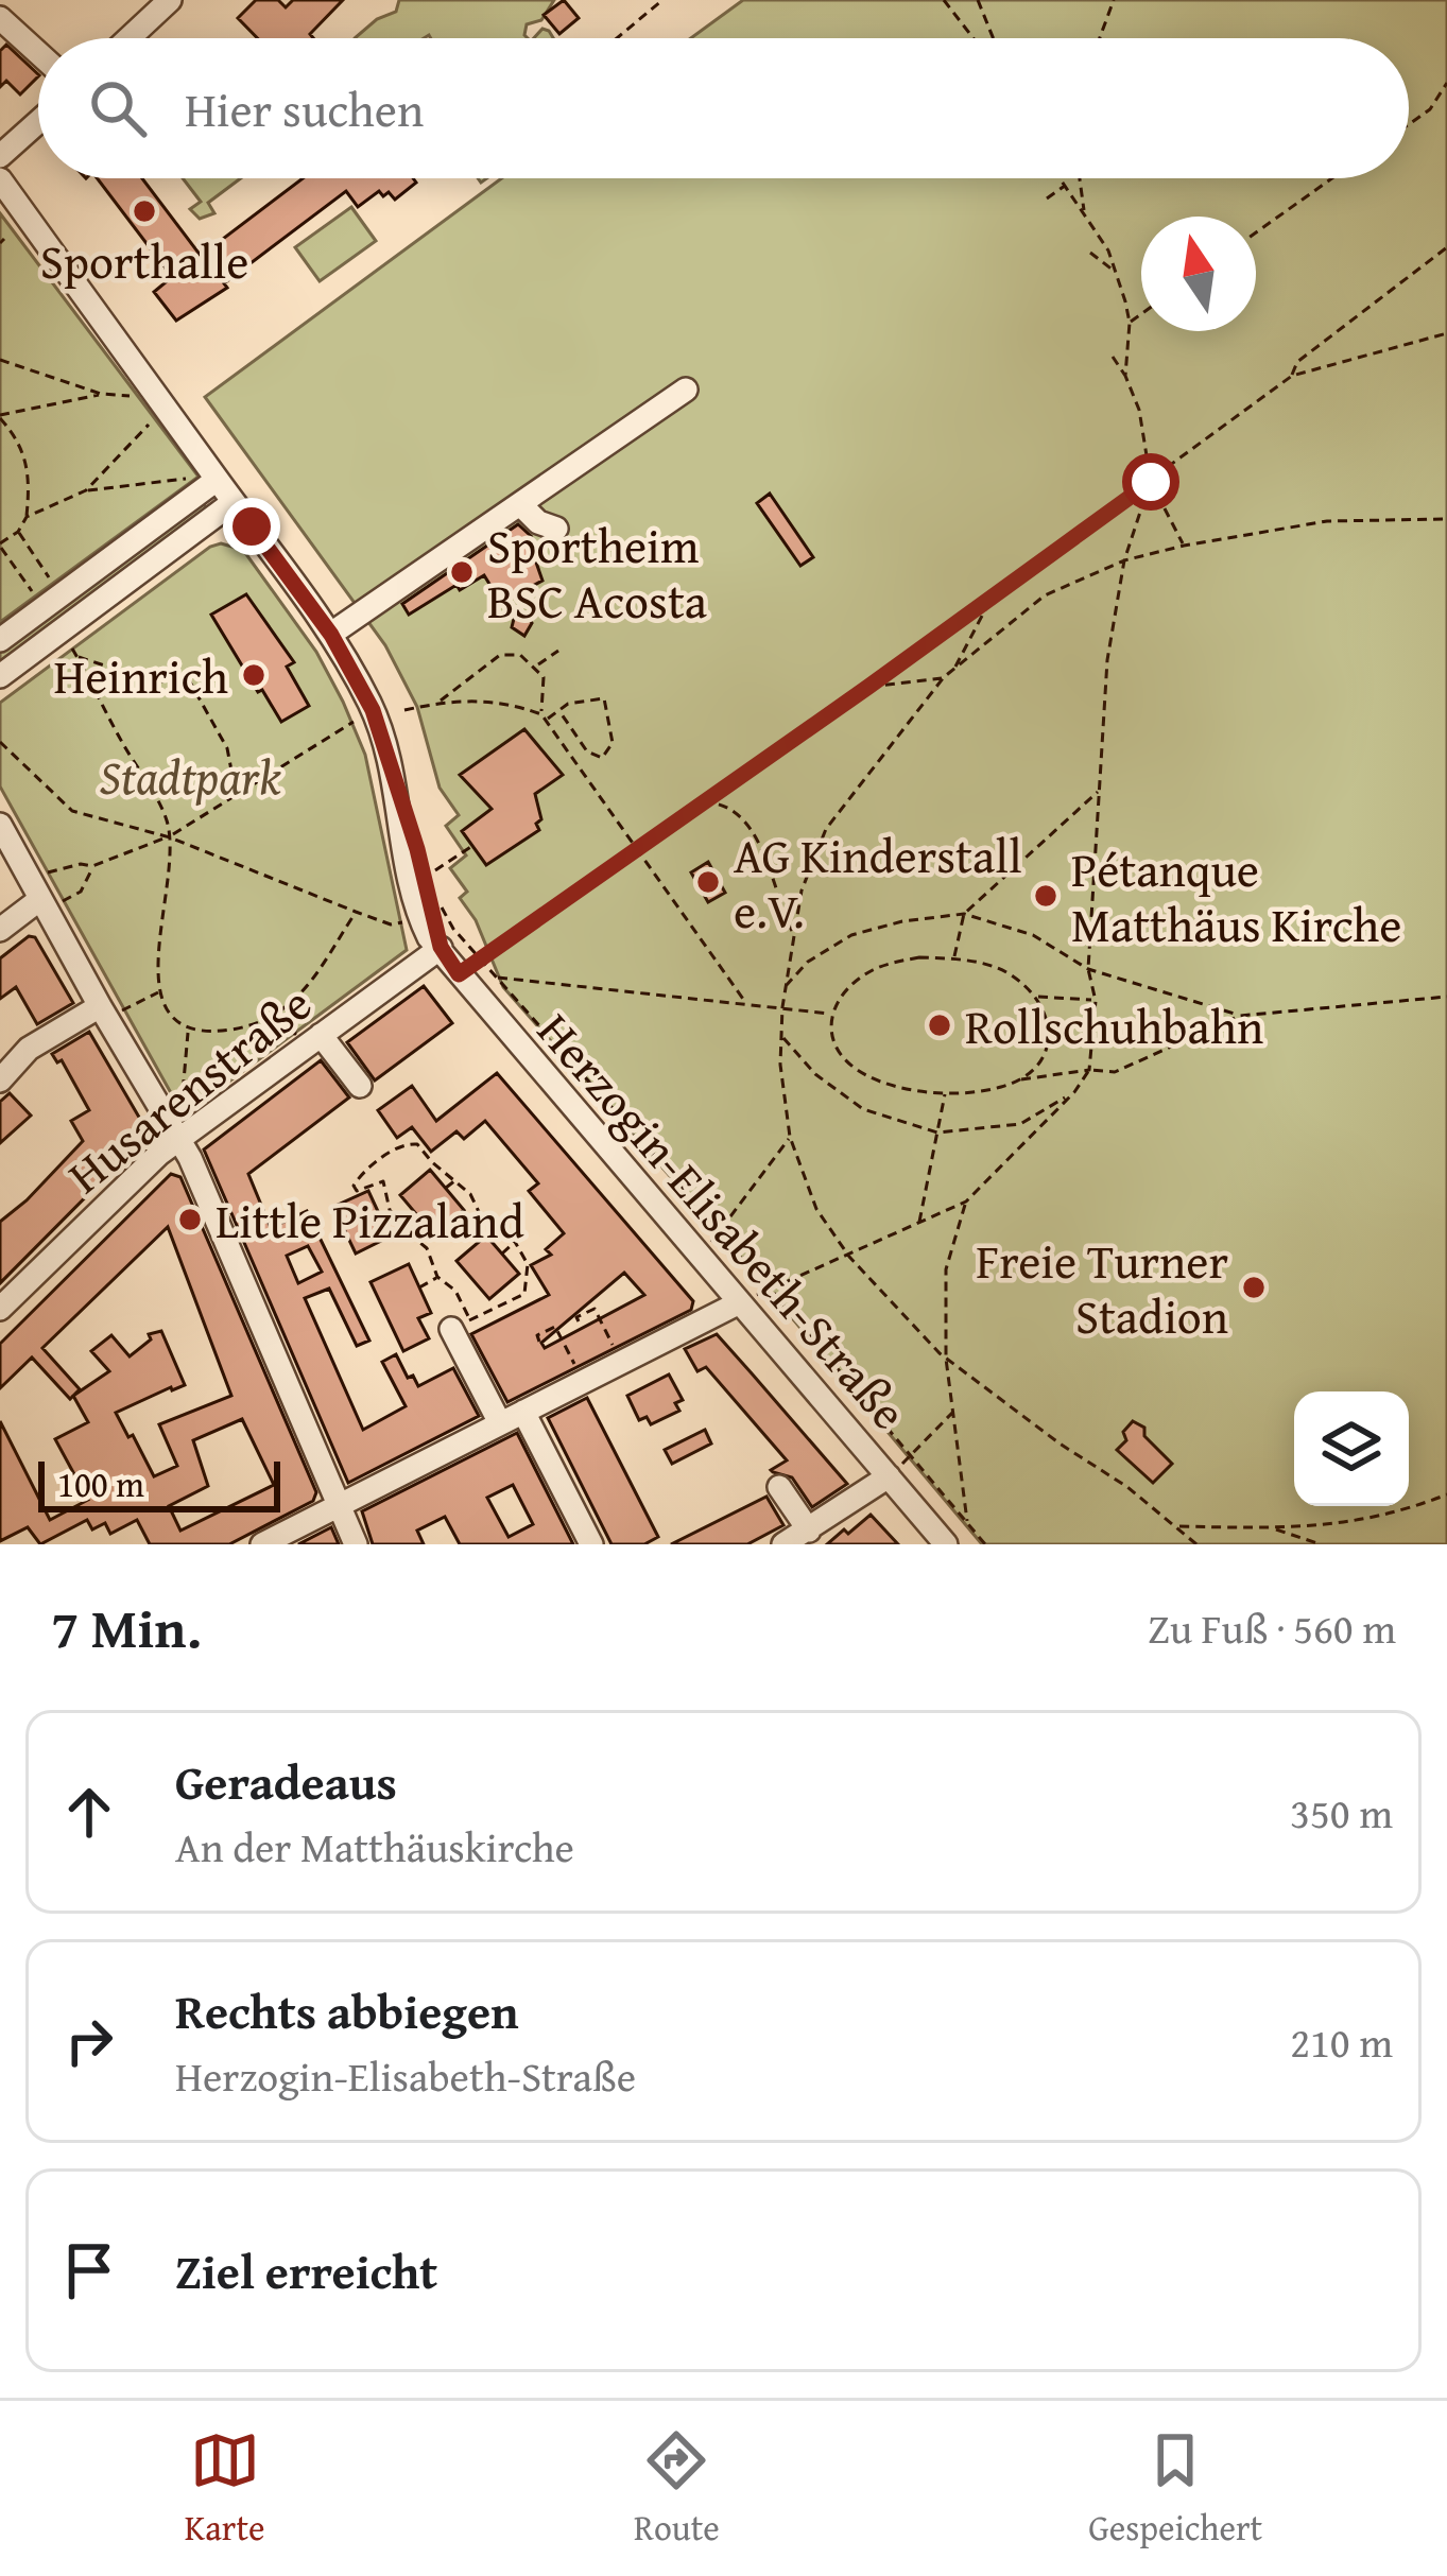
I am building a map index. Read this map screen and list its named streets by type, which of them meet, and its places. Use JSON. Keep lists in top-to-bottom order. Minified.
{"streets":{"street":["Husarenstraße","Herzogin-Elisabeth-Straße"]},"crossings":[["Husarenstraße","Herzogin-Elisabeth-Straße"]],"parks":["Stadtpark"],"places":["Sporthalle","Sportheim BSC Acosta","Heinrich","AG Kinderstall e.V.","Pétanque Matthäus Kirche","Rollschuhbahn","Little Pizzaland","Freie Turner Stadion"],"scale_bar":"100 m","north":"top","page":{"search":"Hier suchen","scale":"100 m","heading":["7 Min.","Zu Fuß · 560 m"],"list":[["Geradeaus","An der Matthäuskirche","350 m"],["Rechts abbiegen","Herzogin-Elisabeth-Straße","210 m"],"Ziel erreicht"],"nav":["Karte","Route","Gespeichert"]}}
